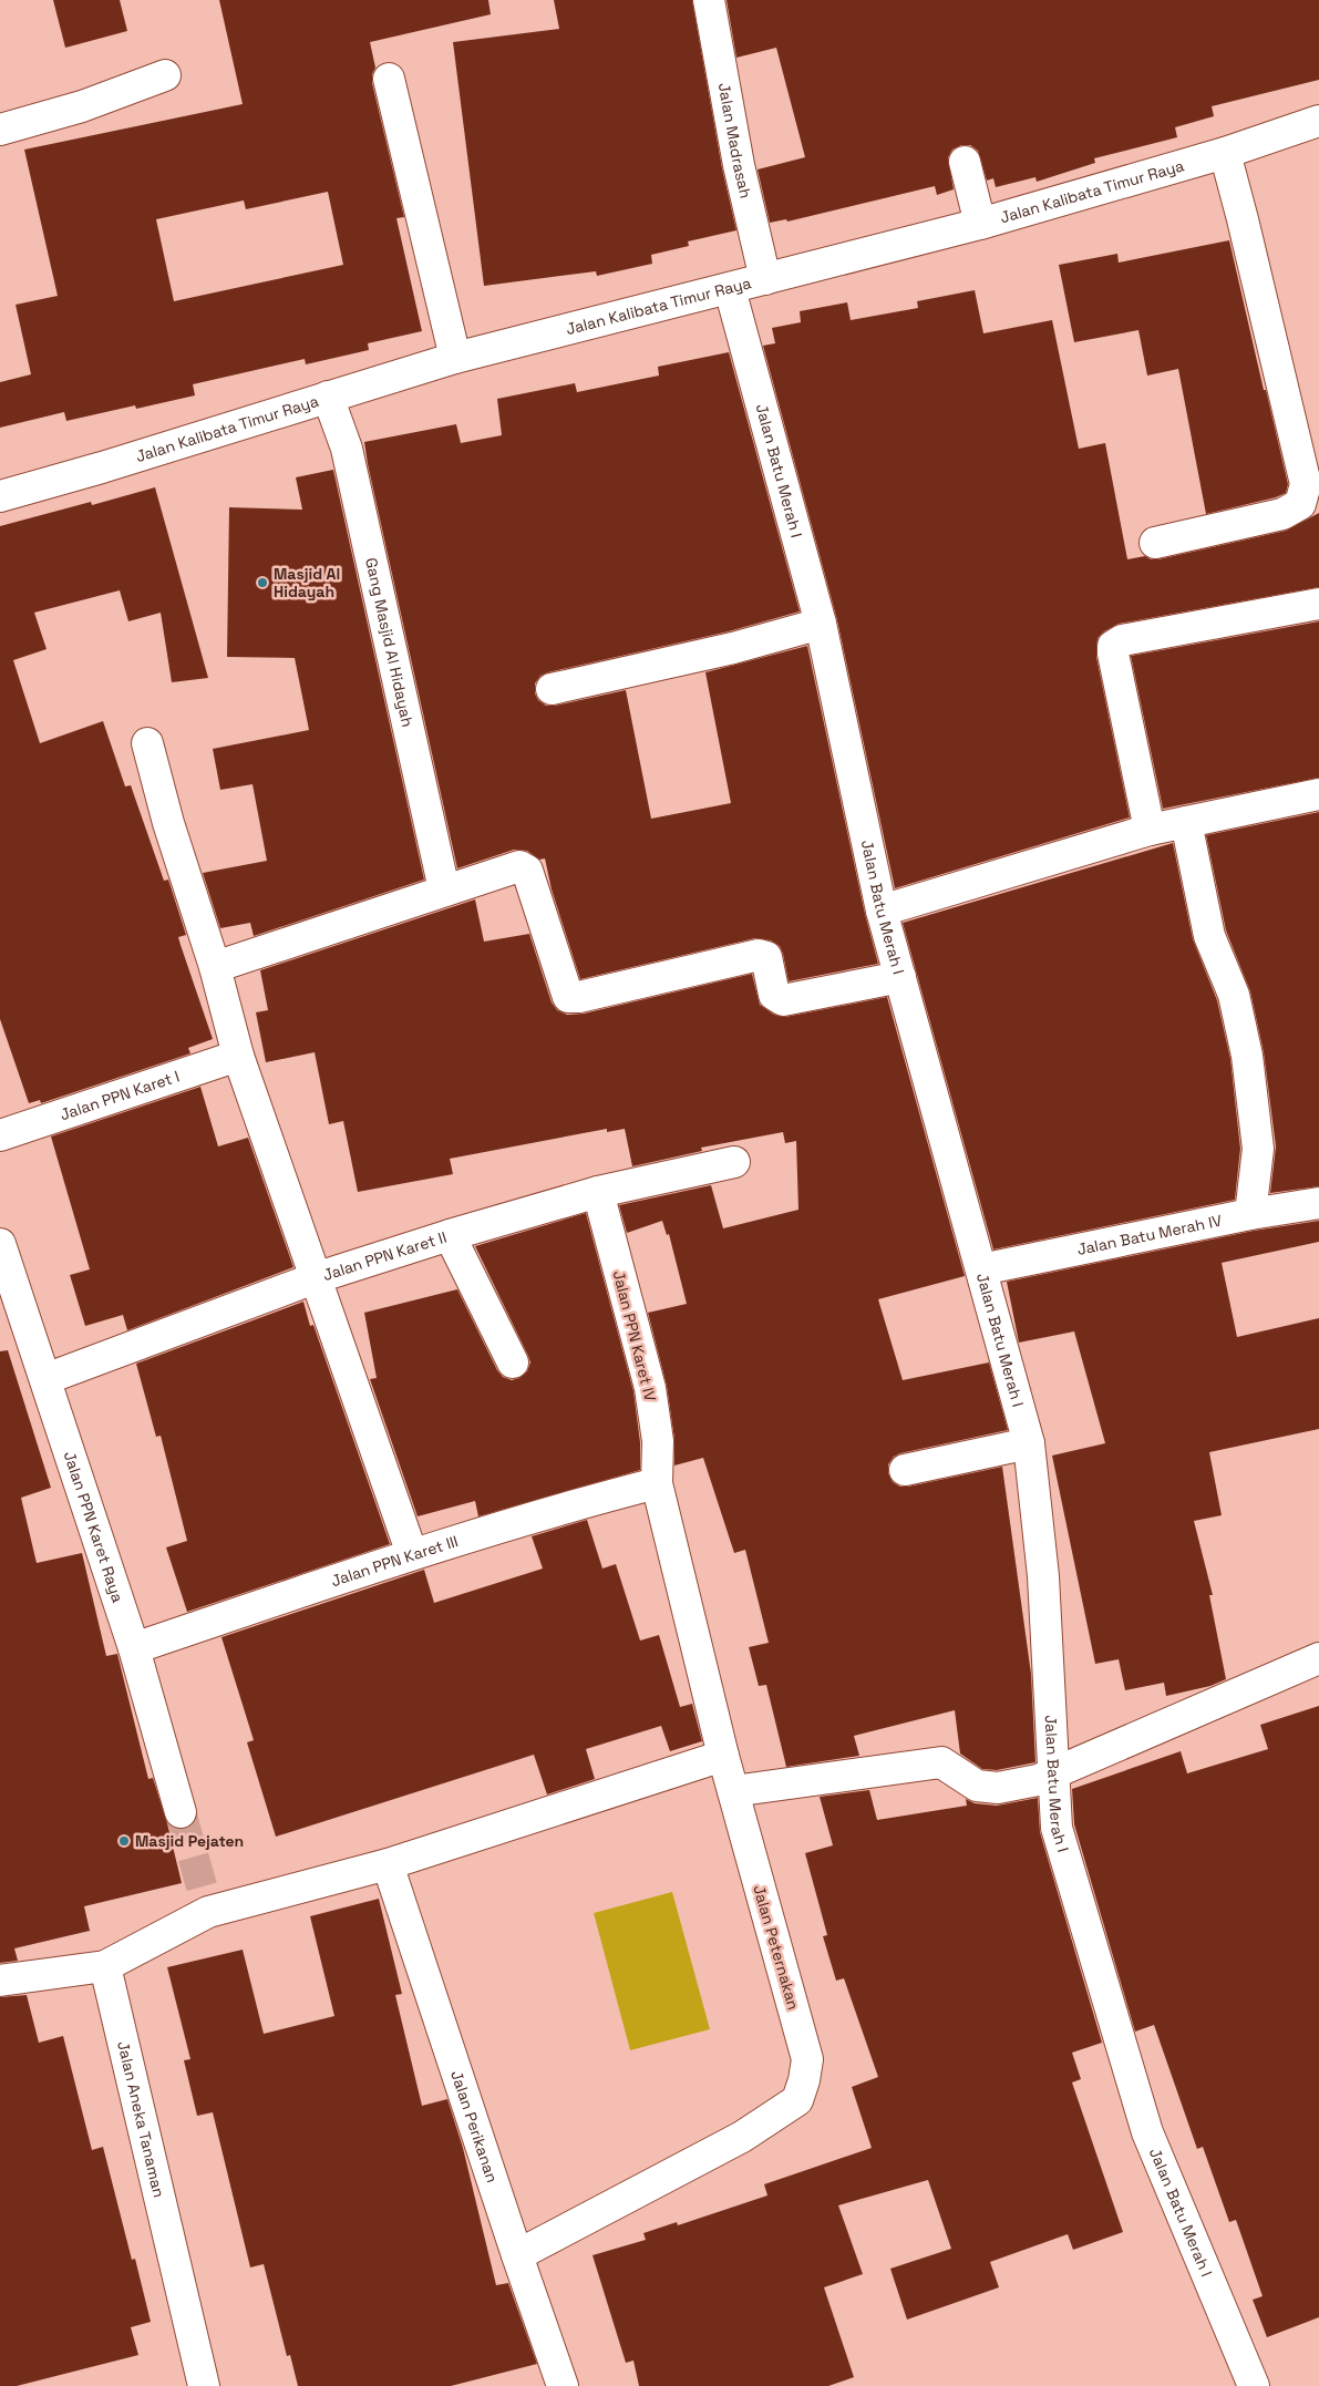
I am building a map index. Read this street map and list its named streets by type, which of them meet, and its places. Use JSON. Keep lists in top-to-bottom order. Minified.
{"streets":{"street":["Jalan Madrasah","Jalan Kalibata Timur Raya","Jalan Batu Merah I","Gang Masjid Al Hidayah","Jalan PPN Karet I","Jalan Batu Merah IV","Jalan PPN Karet II","Jalan PPN Karet IV","Jalan PPN Karet Raya","Jalan PPN Karet III","Jalan Peternakan","Jalan Aneka Tanaman","Jalan Perikanan"]},"crossings":[["Jalan Madrasah","Jalan Kalibata Timur Raya"],["Jalan Kalibata Timur Raya","Jalan Batu Merah I"],["Jalan Kalibata Timur Raya","Gang Masjid Al Hidayah"],["Jalan Batu Merah I","Jalan Batu Merah IV"],["Jalan PPN Karet II","Jalan PPN Karet IV"],["Jalan PPN Karet II","Jalan PPN Karet Raya"],["Jalan PPN Karet IV","Jalan PPN Karet III"],["Jalan PPN Karet IV","Jalan Peternakan"],["Jalan PPN Karet Raya","Jalan PPN Karet III"],["Jalan PPN Karet III","Jalan Peternakan"],["Jalan Peternakan","Jalan Perikanan"]],"places":["Masjid Al Hidayah","Masjid Pejaten"]}
